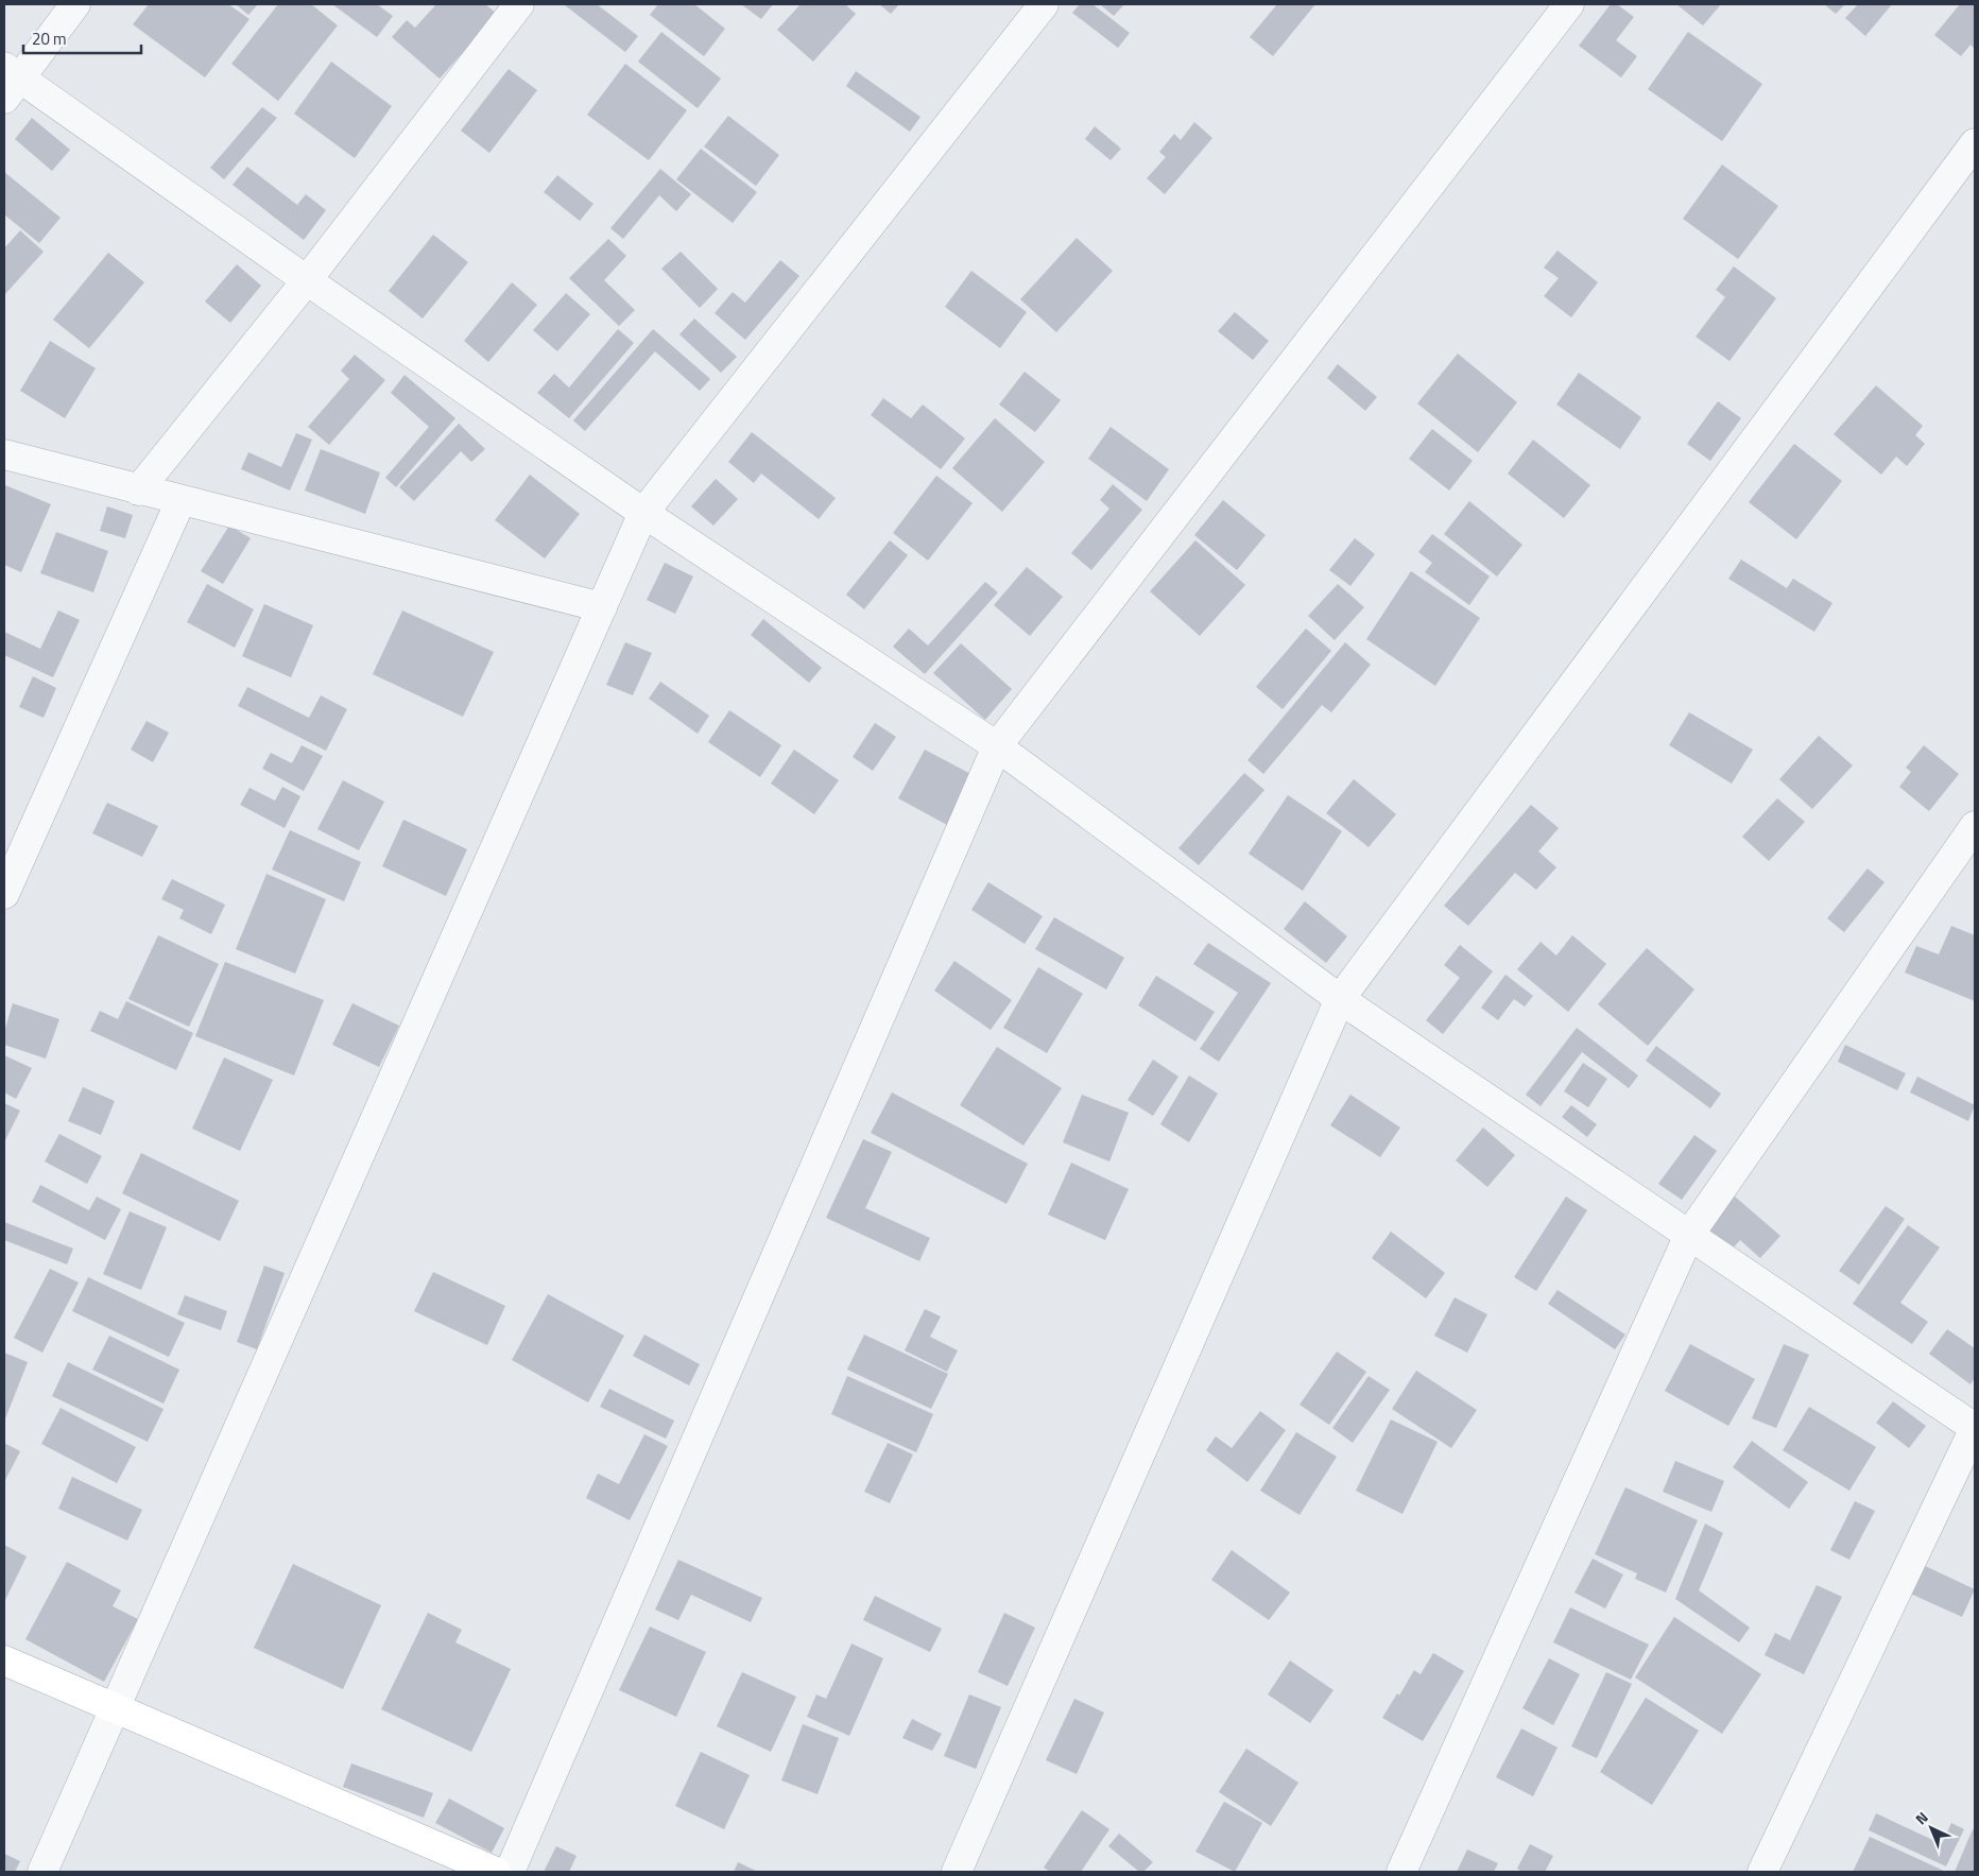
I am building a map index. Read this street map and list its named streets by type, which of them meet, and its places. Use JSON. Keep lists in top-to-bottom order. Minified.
{"scale_bar":"20 m","north":"top left"}
